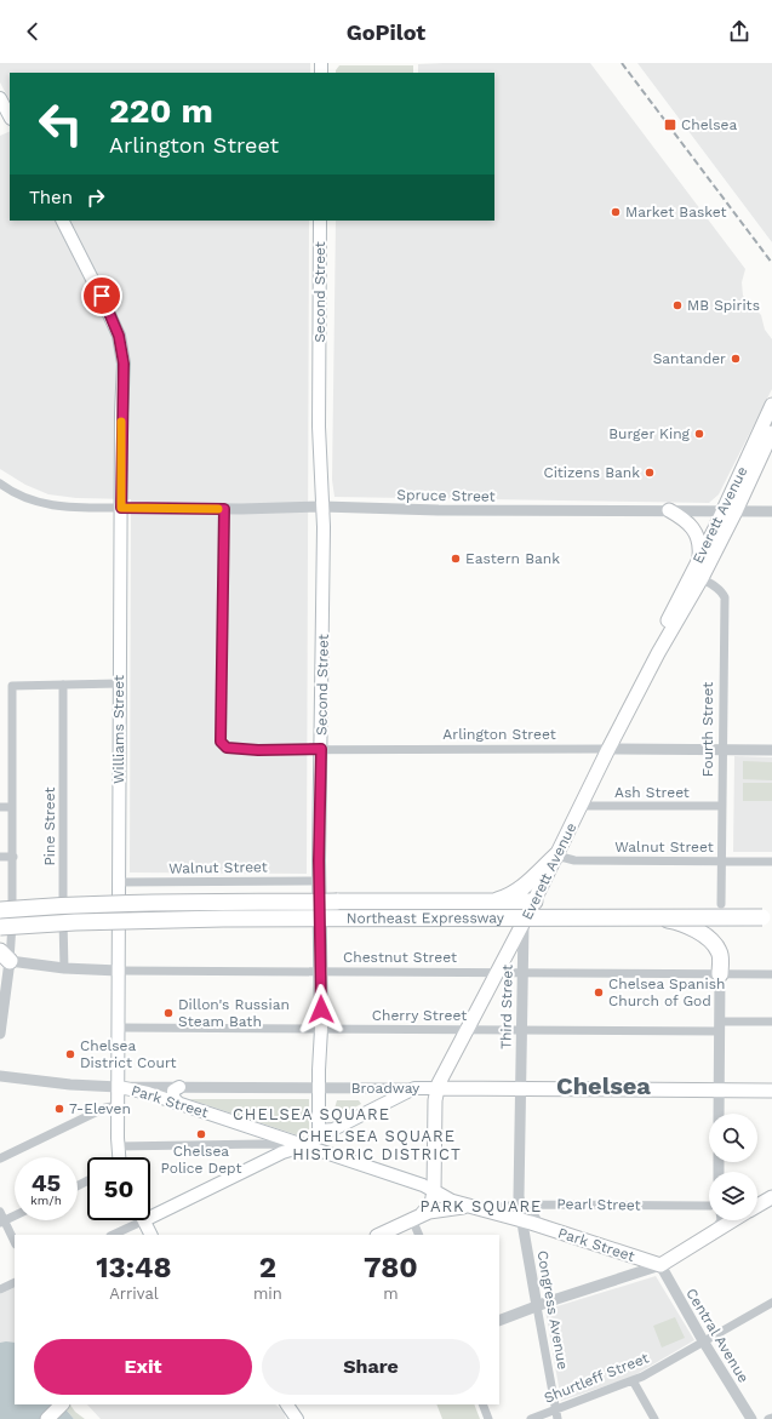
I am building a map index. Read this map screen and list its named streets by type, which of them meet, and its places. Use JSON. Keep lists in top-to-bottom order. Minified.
{"streets":{"highway":["Northeast Expressway"],"main road":["Second Street","Everett Avenue","Williams Street","Broadway","Park Street","Pearl Street"],"street":["Spruce Street","Fourth Street","Arlington Street","Ash Street","Pine Street","Walnut Street","Chestnut Street","Third Street","Cherry Street","Congress Avenue","Central Avenue","Shurtleff Street"]},"crossings":[["Second Street","Spruce Street"],["Second Street","Arlington Street"],["Second Street","Walnut Street"],["Second Street","Chestnut Street"],["Second Street","Cherry Street"],["Second Street","Broadway"],["Spruce Street","Everett Avenue"],["Spruce Street","Williams Street"],["Spruce Street","Arlington Street"],["Everett Avenue","Fourth Street"],["Everett Avenue","Arlington Street"],["Everett Avenue","Ash Street"],["Everett Avenue","Walnut Street"],["Everett Avenue","Chestnut Street"],["Everett Avenue","Third Street"],["Everett Avenue","Cherry Street"],["Everett Avenue","Broadway"],["Williams Street","Walnut Street"],["Williams Street","Chestnut Street"],["Williams Street","Cherry Street"],["Williams Street","Broadway"],["Williams Street","Park Street"],["Fourth Street","Arlington Street"],["Fourth Street","Ash Street"],["Fourth Street","Walnut Street"],["Pine Street","Chestnut Street"],["Chestnut Street","Third Street"],["Third Street","Cherry Street"],["Third Street","Broadway"],["Third Street","Congress Avenue"],["Broadway","Park Street"],["Broadway","Congress Avenue"],["Park Street","Pearl Street"],["Park Street","Congress Avenue"],["Park Street","Central Avenue"],["Pearl Street","Congress Avenue"],["Congress Avenue","Shurtleff Street"],["Central Avenue","Shurtleff Street"]],"districts":["Chelsea","CHELSEA SQUARE","CHELSEA SQUARE HISTORIC DISTRICT","PARK SQUARE"],"places":{"transit":["Chelsea"],"other":["Market Basket","MB Spirits","Santander","Burger King","Citizens Bank","Eastern Bank","Chelsea Spanish Church of God","Dillon's Russian Steam Bath","Chelsea District Court","7-Eleven","Chelsea Police Dept"]},"page":{"header":"GoPilot","turn":["220 m","Arlington Street"],"then":"Then","speed":"45 km/h","limit":"50","eta":["13:48","Arrival","2","min","780","m"],"buttons":["Exit","Share"]}}
